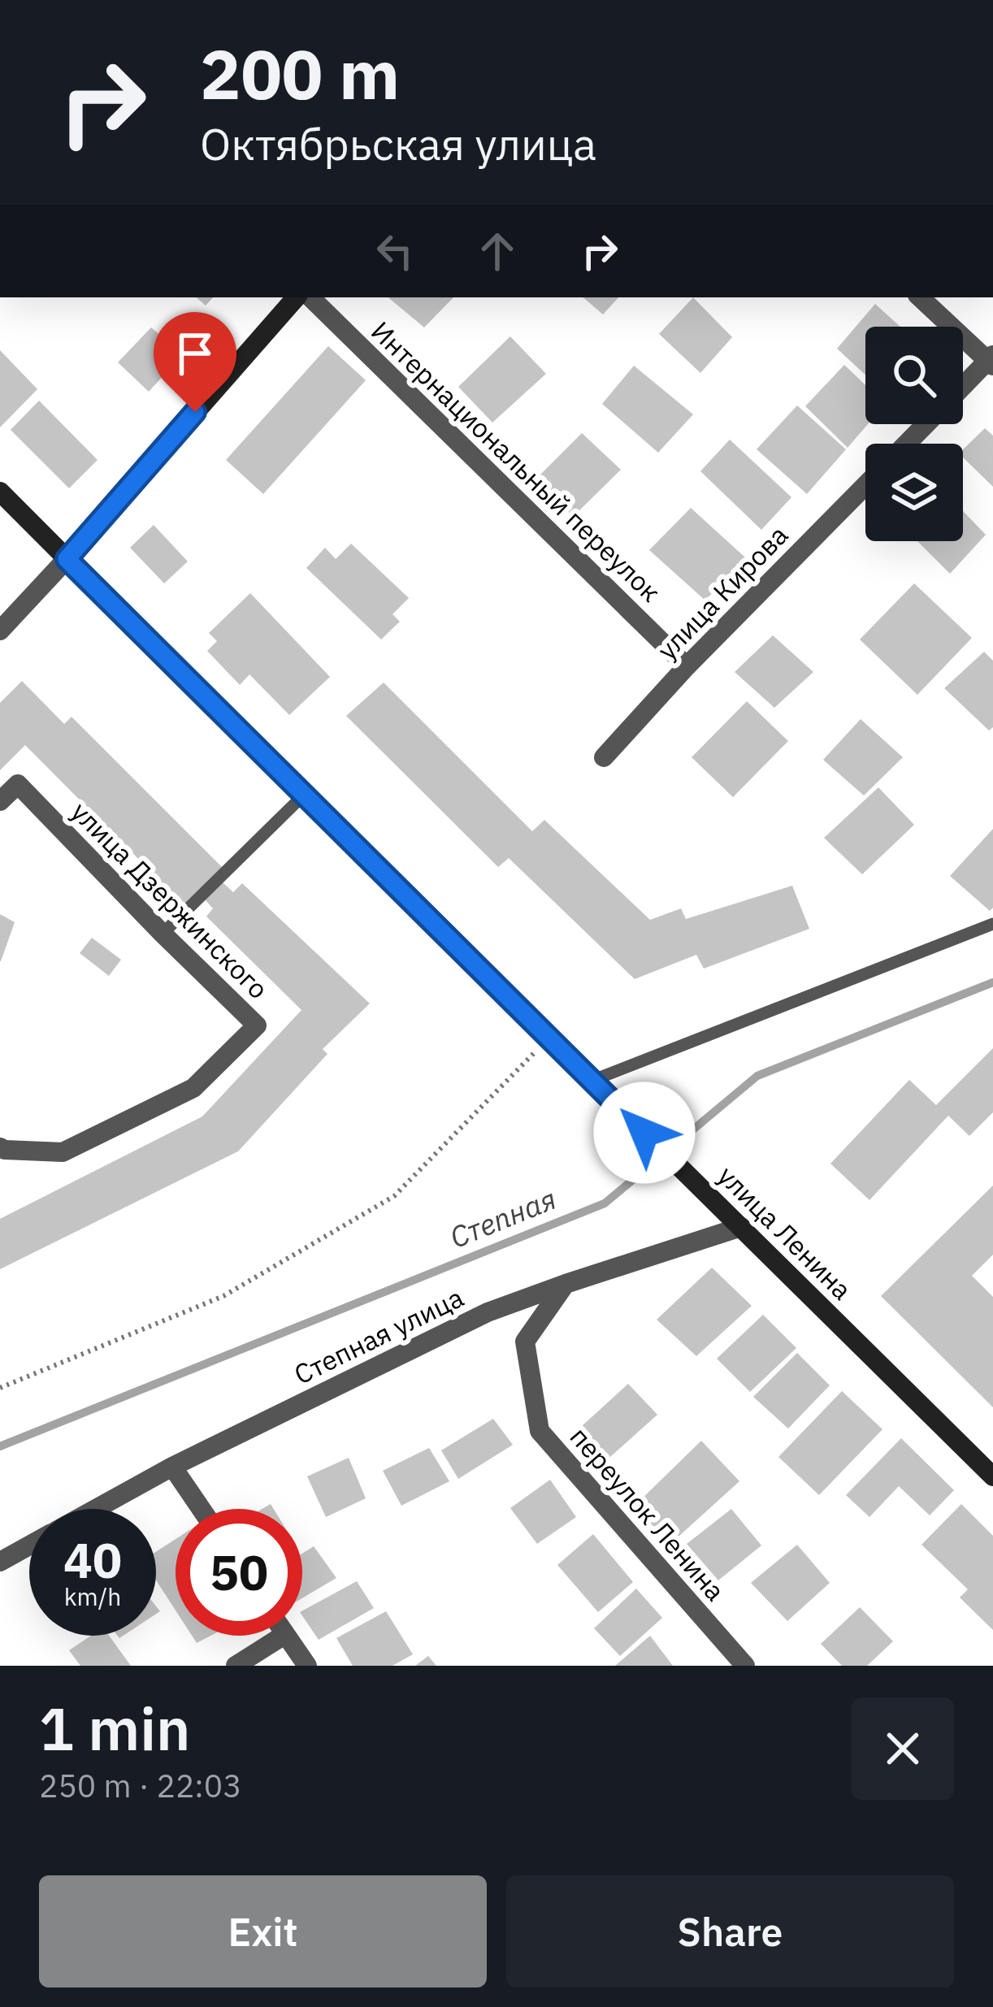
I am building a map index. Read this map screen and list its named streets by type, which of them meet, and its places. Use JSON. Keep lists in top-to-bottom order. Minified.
{"streets":{"main road":["улица Ленина"],"street":["Интернациональный переулок","улица Кирова","улица Дзержинского","Степная улица","переулок Ленина"]},"crossings":[["Интернациональный переулок","улица Кирова"],["улица Ленина","Степная улица"],["Степная улица","переулок Ленина"]],"water":["Степная"],"page":{"turn":["200 m","Октябрьская улица"],"speed":"40 km/h","limit":"50","heading":["1 min","250 m · 22:03"],"buttons":["Exit","Share"]}}
